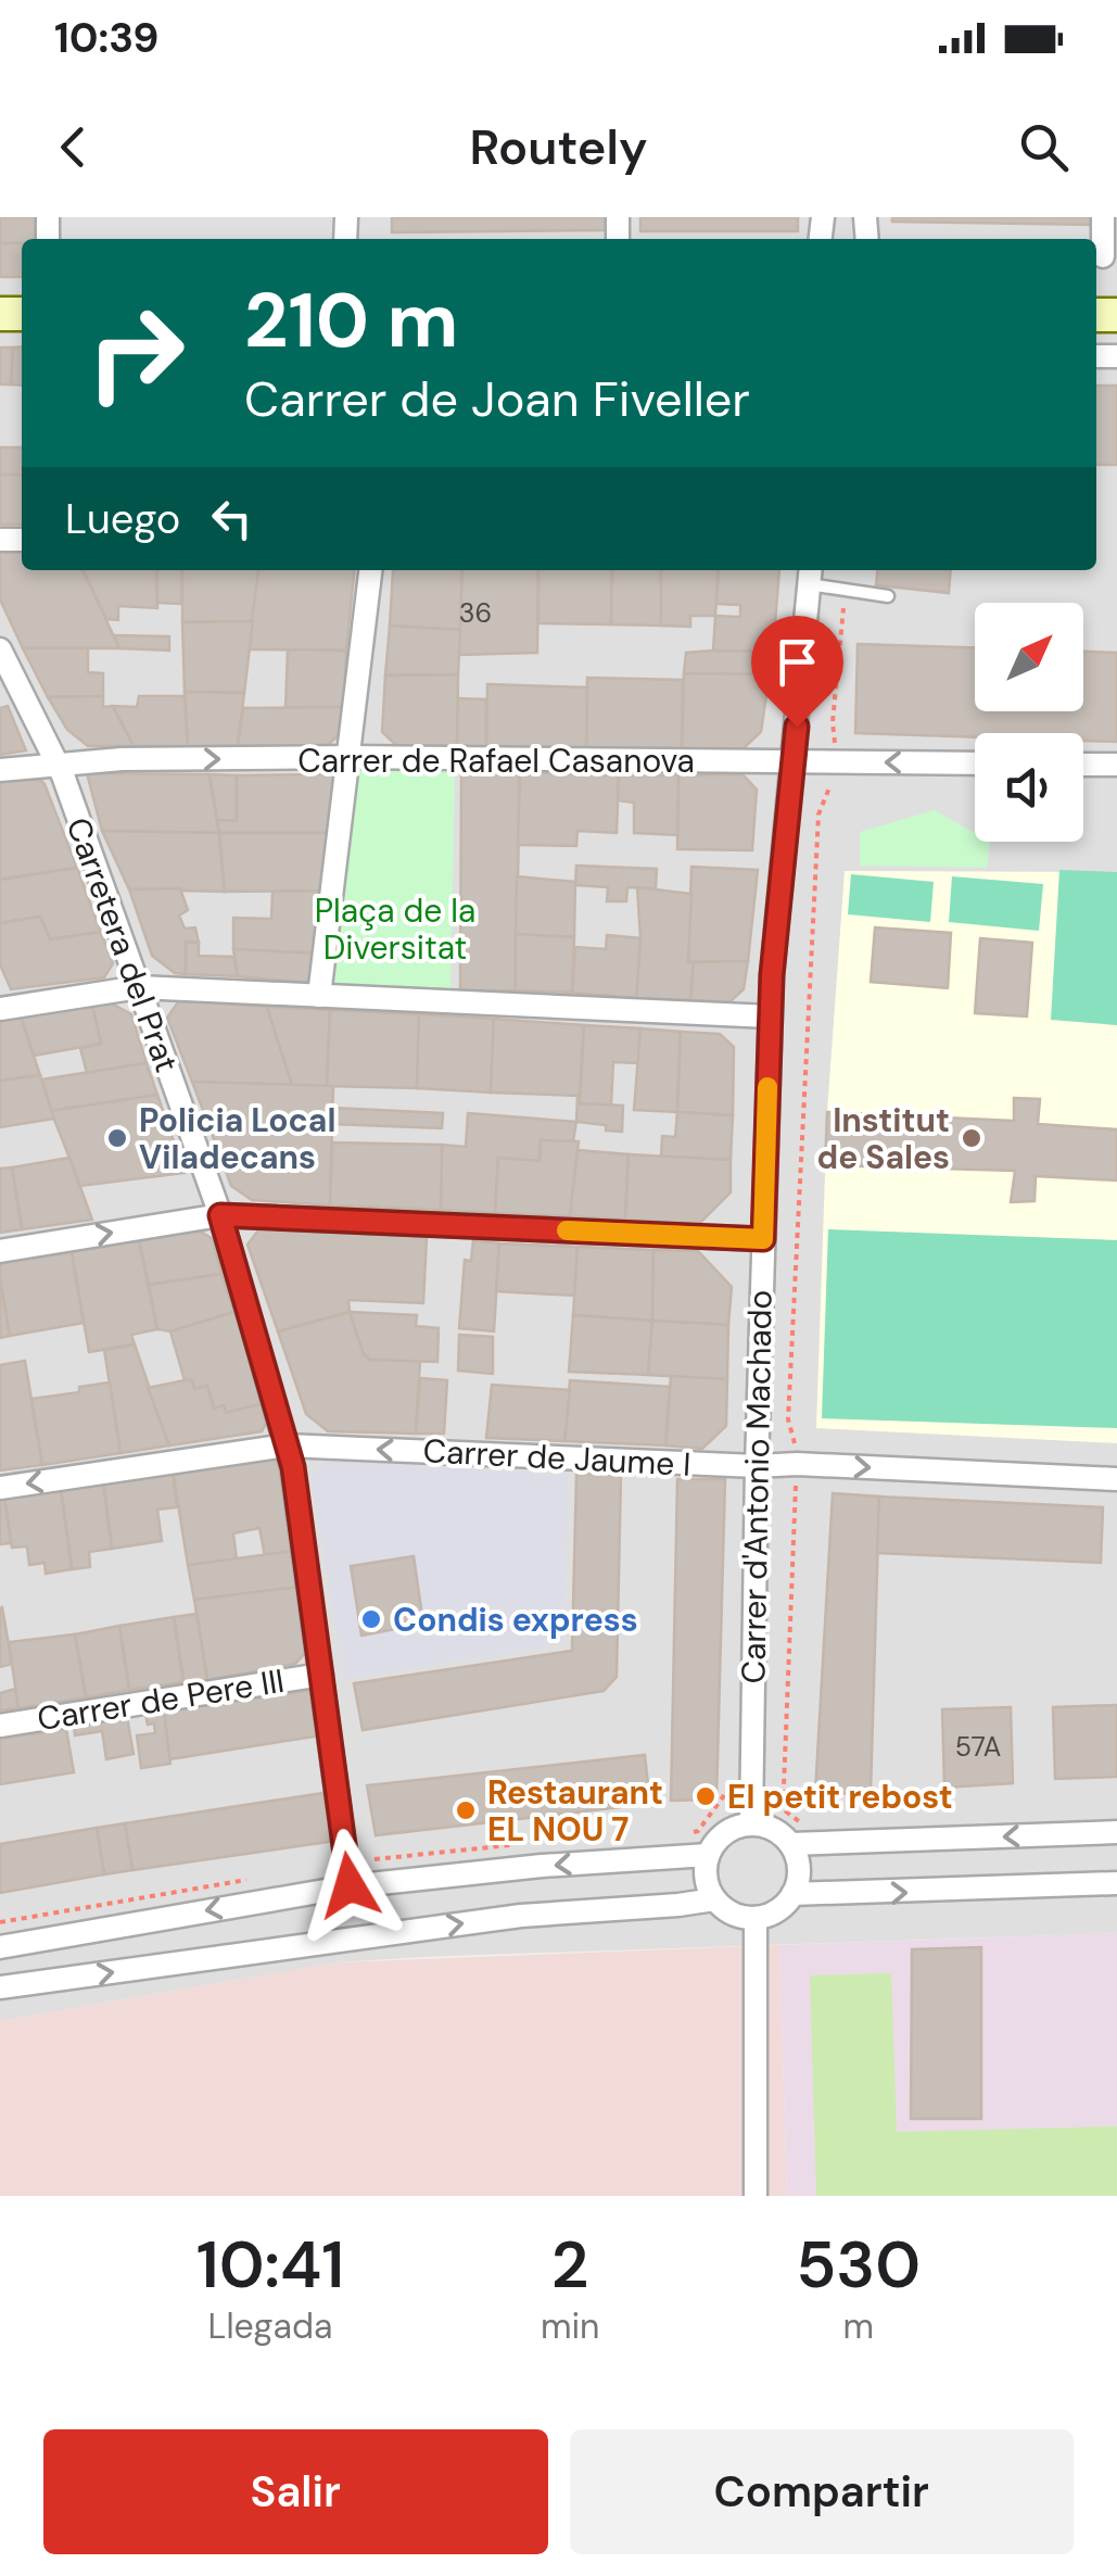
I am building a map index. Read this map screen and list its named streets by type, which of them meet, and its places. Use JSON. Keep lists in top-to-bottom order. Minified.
{"streets":{"street":["Carrer de Rafael Casanova","Carretera del Prat","Carrer de Jaume I","Carrer d'Antonio Machado","Carrer de Pere III"]},"crossings":[["Carrer de Rafael Casanova","Carretera del Prat"],["Carrer de Rafael Casanova","Carrer d'Antonio Machado"],["Carretera del Prat","Carrer de Jaume I"],["Carretera del Prat","Carrer de Pere III"],["Carrer de Jaume I","Carrer d'Antonio Machado"]],"parks":["Plaça de la Diversitat"],"places":["Policia Local Viladecans","Institut de Sales","Condis express","El petit rebost","Restaurant EL NOU 7"],"house_numbers":["36","57A"],"north":"top right","page":{"status":"10:39","header":"Routely","turn":["210 m","Carrer de Joan Fiveller"],"then":"Luego","eta":["10:41","Llegada","2","min","530","m"],"buttons":["Salir","Compartir"]}}
